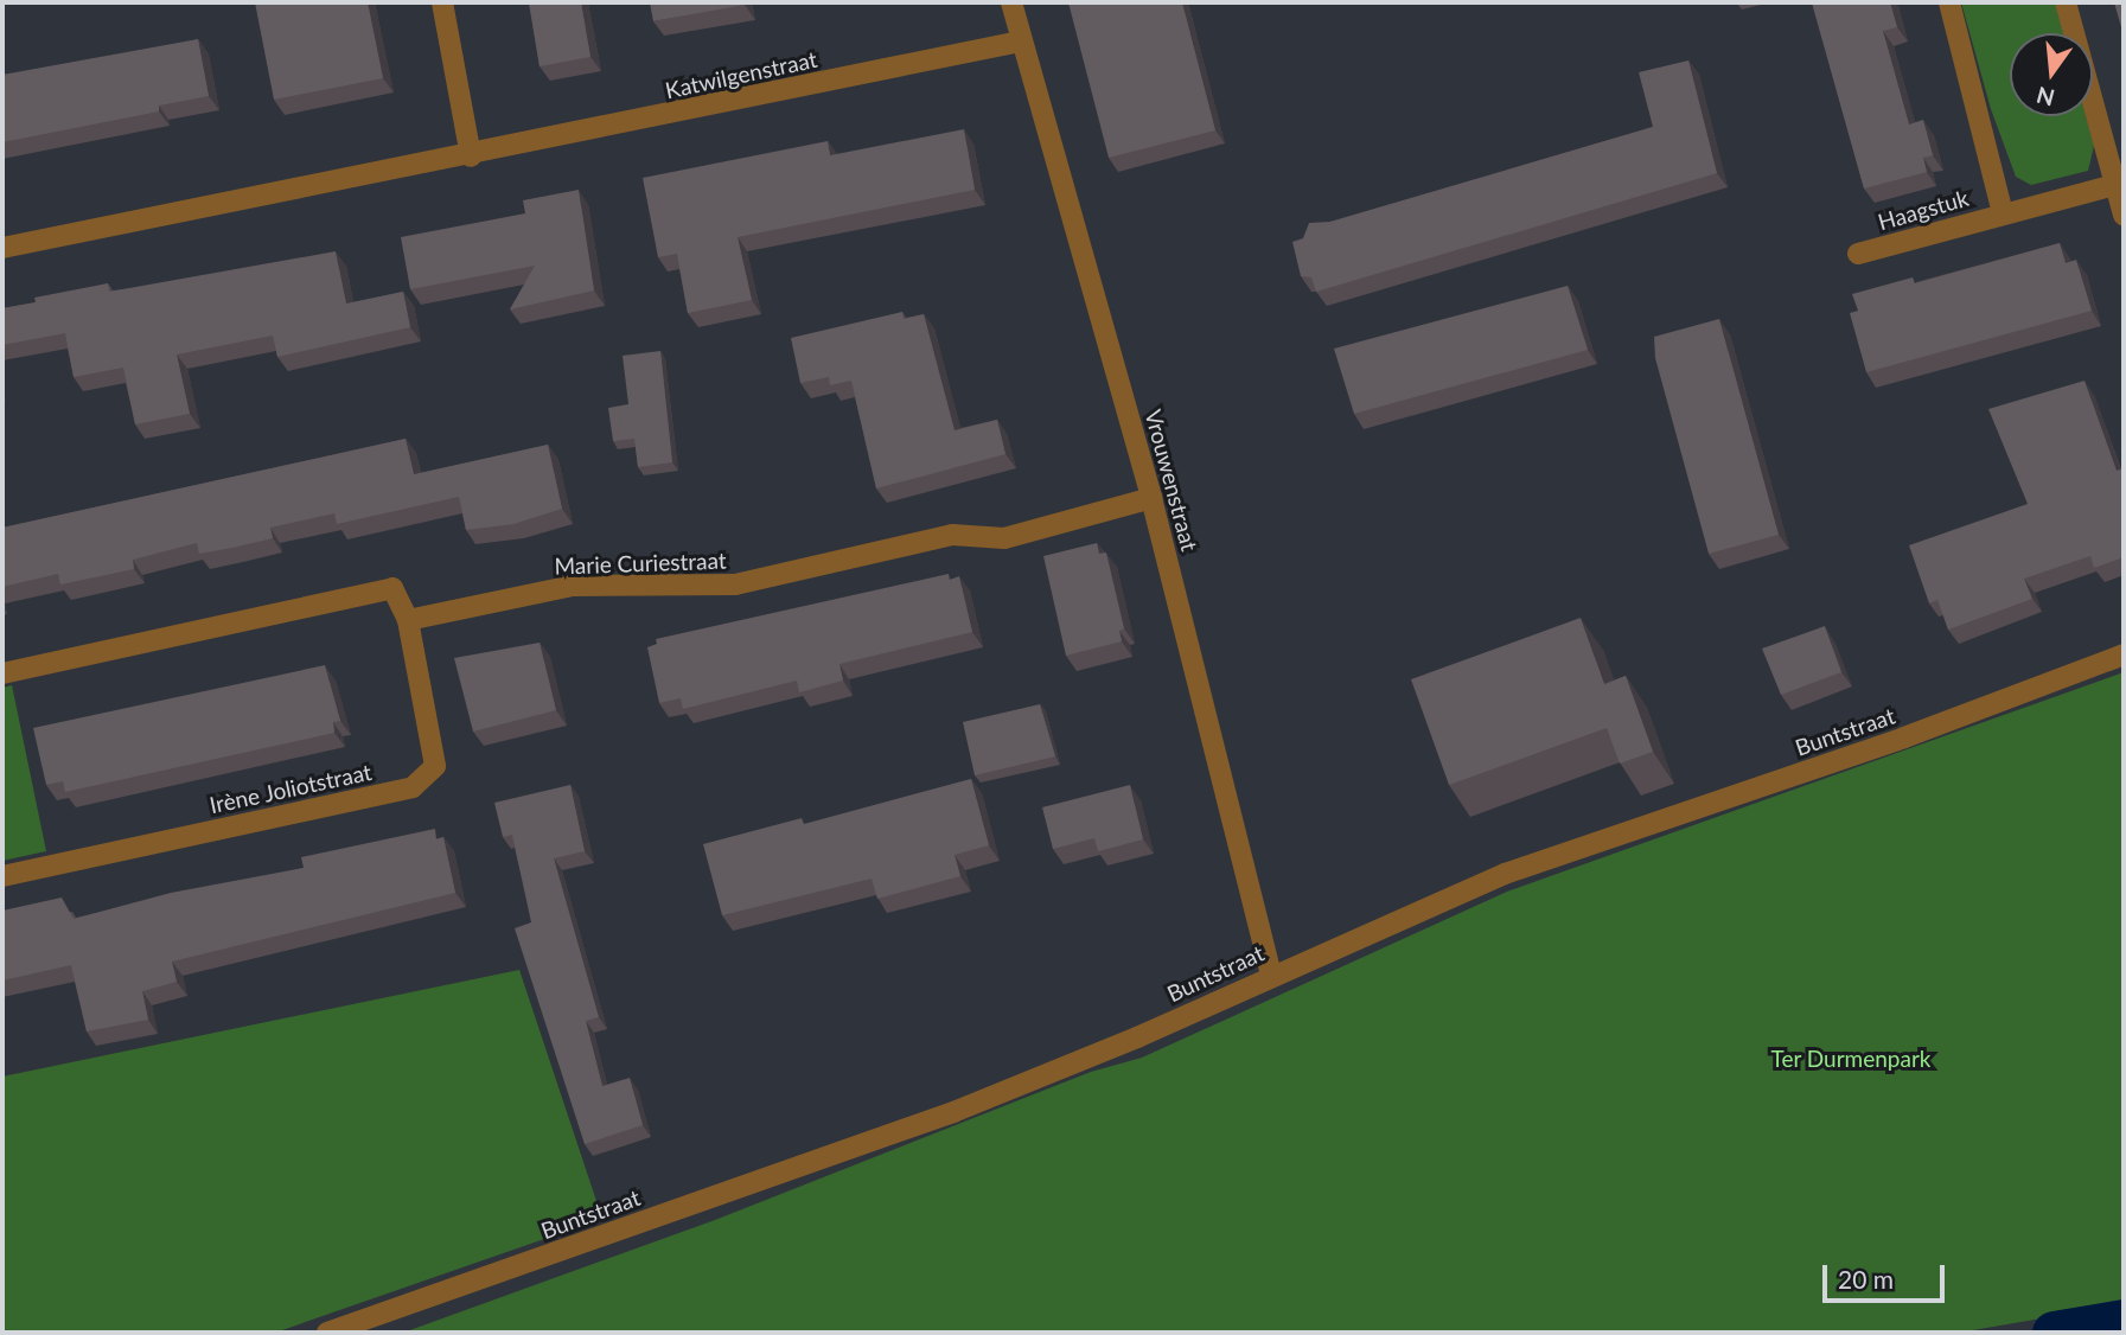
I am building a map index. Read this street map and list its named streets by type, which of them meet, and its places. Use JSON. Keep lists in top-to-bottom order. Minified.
{"streets":{"street":["Katwilgenstraat","Haagstuk","Vrouwenstraat","Marie Curiestraat","Buntstraat","Irène Joliotstraat"]},"crossings":[["Katwilgenstraat","Vrouwenstraat"],["Vrouwenstraat","Marie Curiestraat"],["Vrouwenstraat","Buntstraat"],["Marie Curiestraat","Irène Joliotstraat"]],"parks":["Ter Durmenpark"],"scale_bar":"20 m","north":"bottom"}
